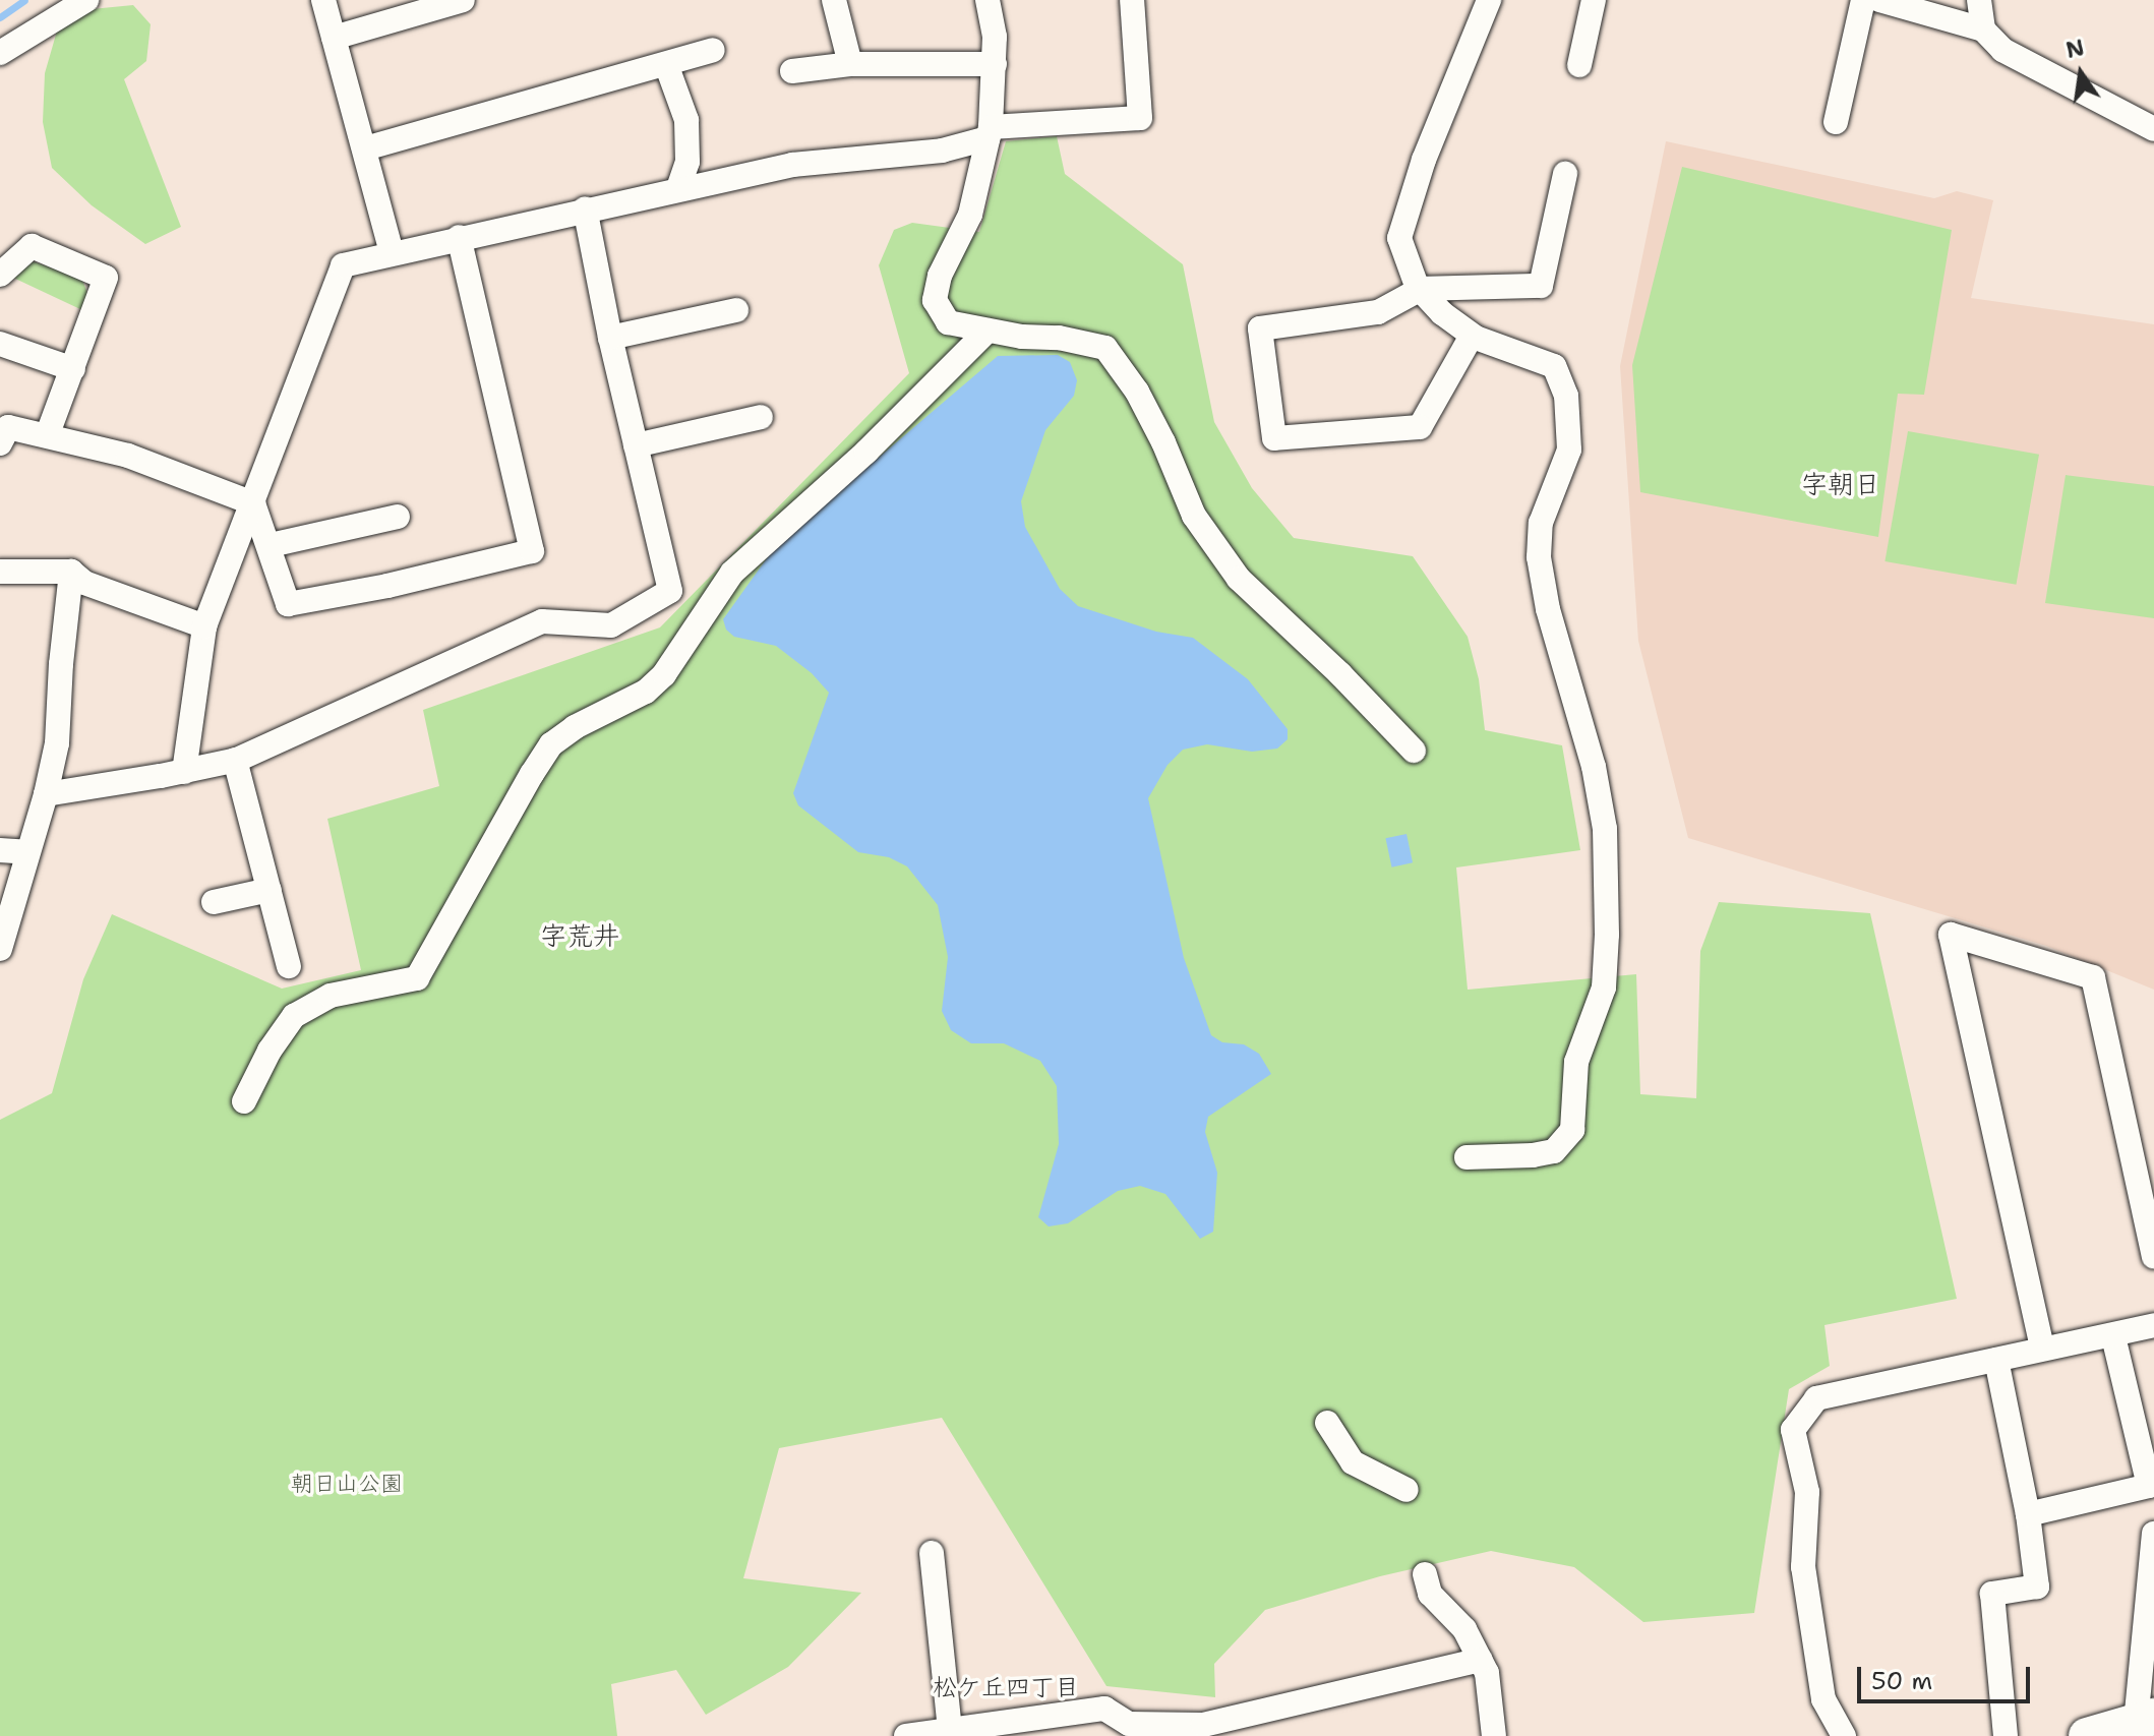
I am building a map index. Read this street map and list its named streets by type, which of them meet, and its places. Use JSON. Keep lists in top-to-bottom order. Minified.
{"districts":["字朝日","字荒井","松ケ丘四丁目"],"parks":["朝日山公園"],"scale_bar":"50 m","north":"top"}
